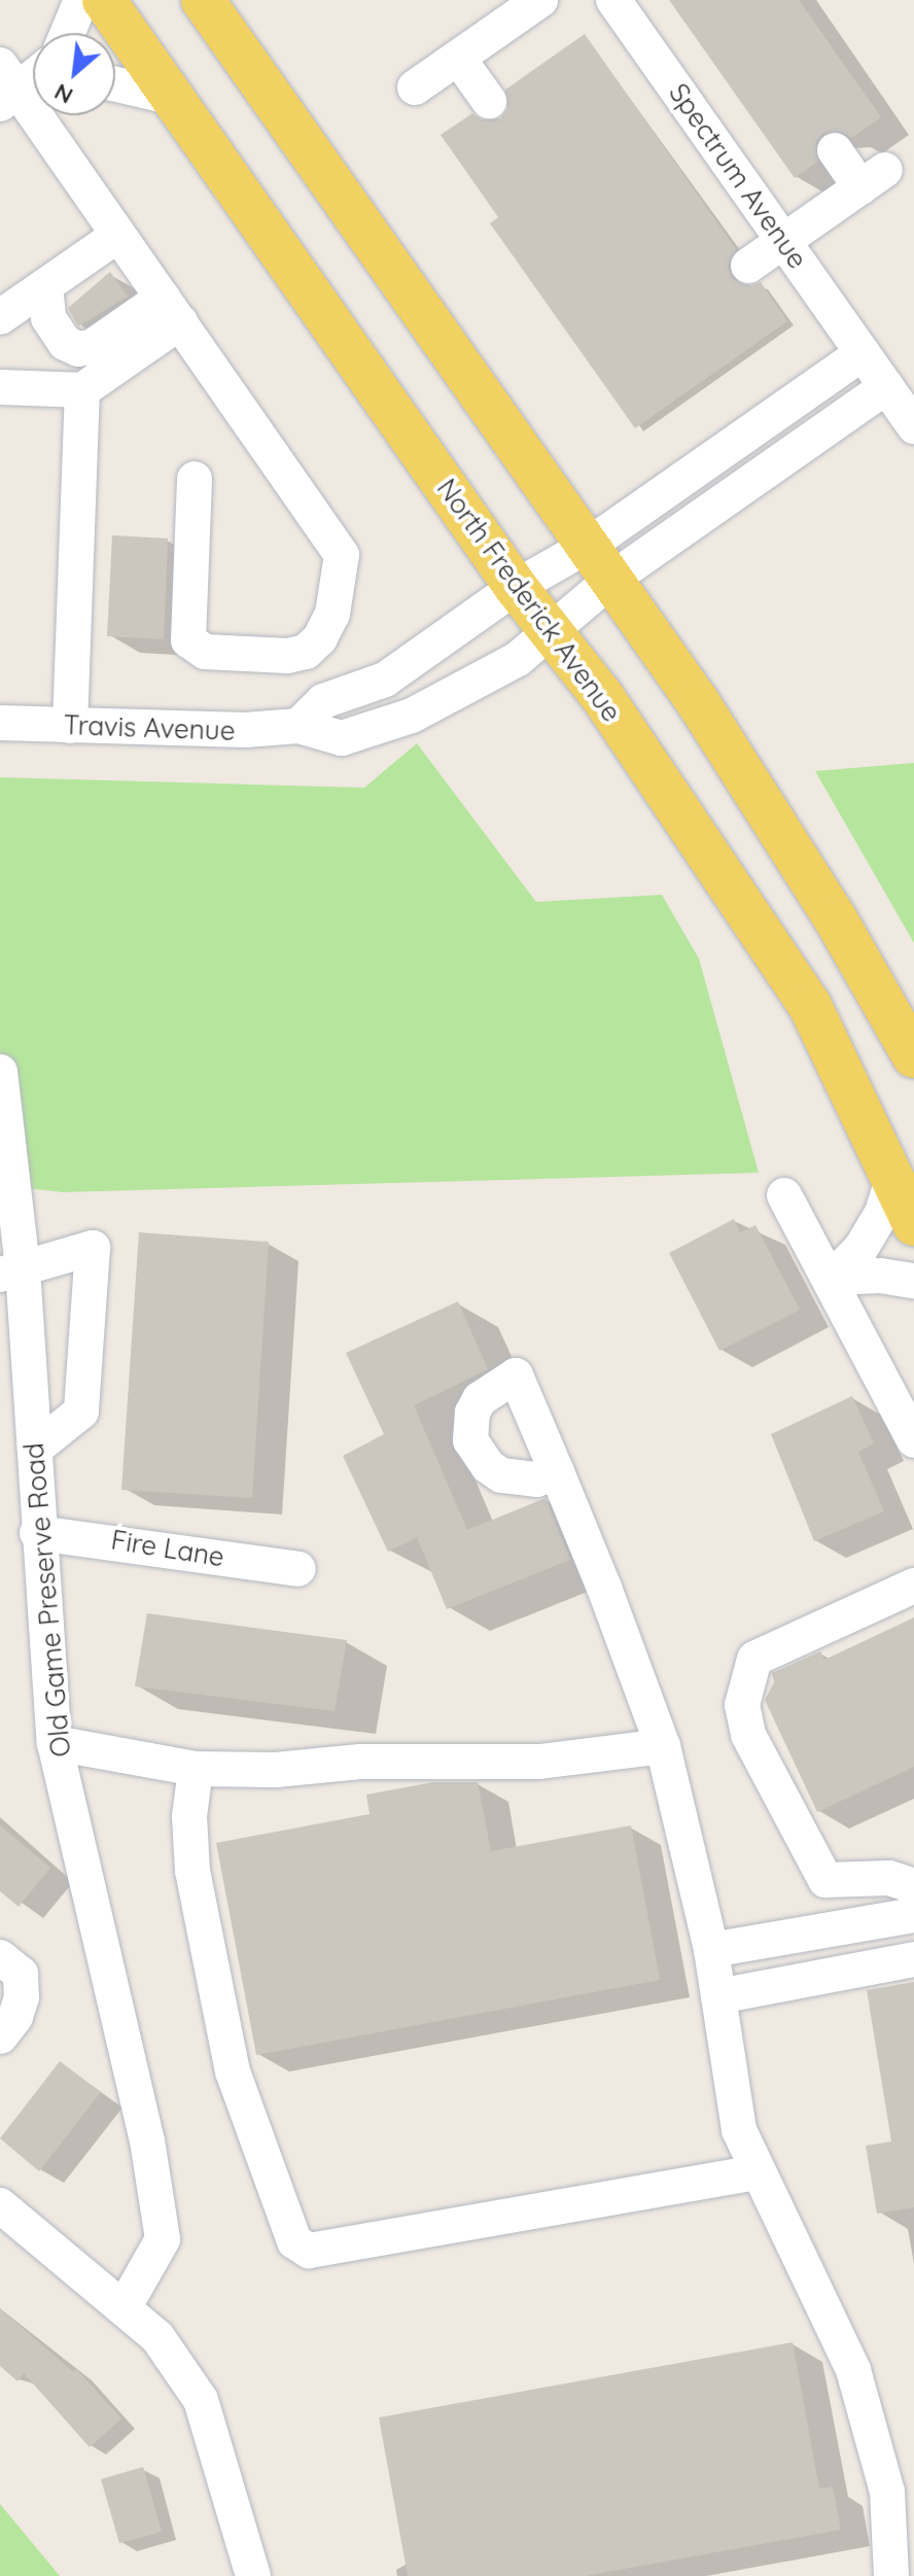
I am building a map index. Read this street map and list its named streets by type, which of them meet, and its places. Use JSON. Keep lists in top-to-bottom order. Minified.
{"streets":{"main road":["North Frederick Avenue"],"street":["Spectrum Avenue","Travis Avenue","Fire Lane","Old Game Preserve Road"]},"crossings":[["North Frederick Avenue","Travis Avenue"],["Fire Lane","Old Game Preserve Road"]],"north":"bottom left"}
